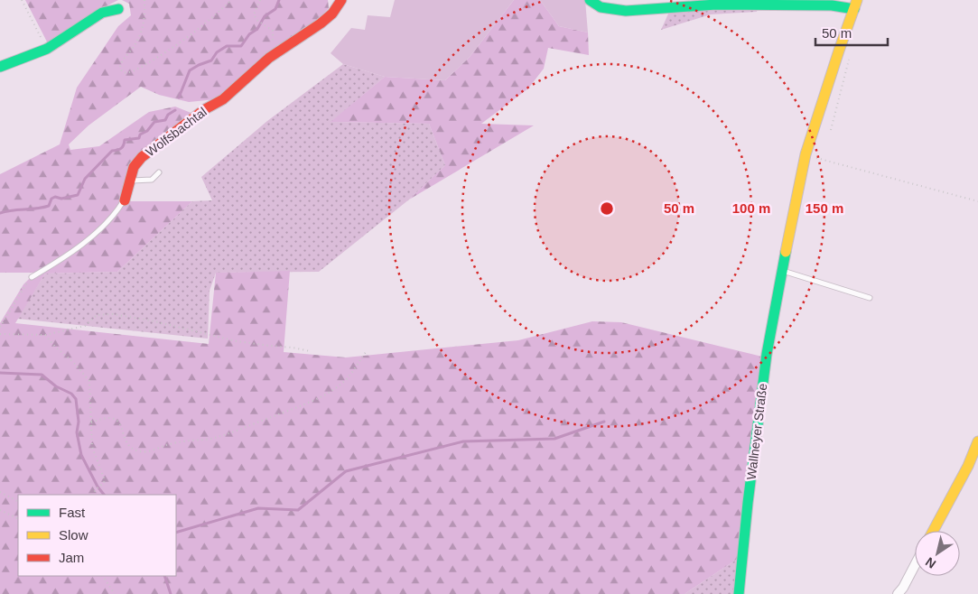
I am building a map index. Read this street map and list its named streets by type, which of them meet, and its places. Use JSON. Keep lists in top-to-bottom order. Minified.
{"streets":{"street":["Wolfsbachtal","Wallneyer Straße"]},"legend":["Fast","Slow","Jam"],"scale_bar":"50 m","north":"bottom left","rings":["50 m","100 m","150 m"]}
